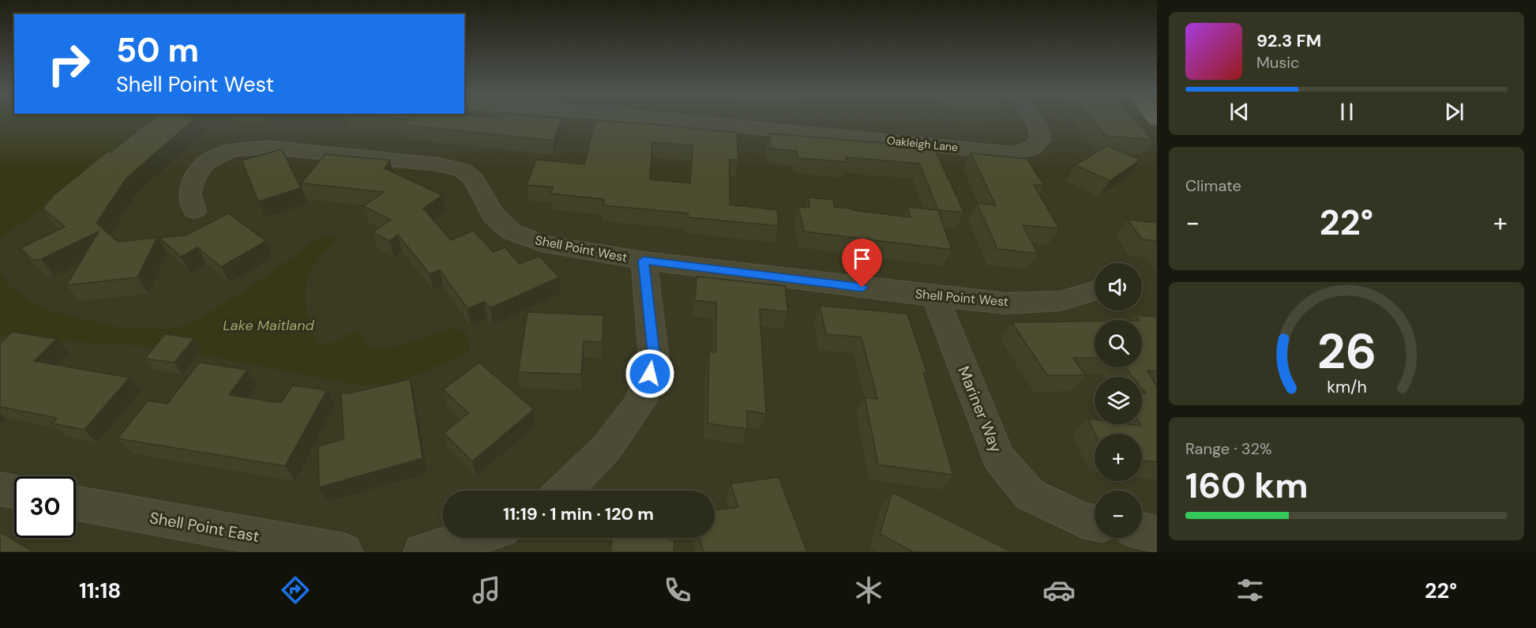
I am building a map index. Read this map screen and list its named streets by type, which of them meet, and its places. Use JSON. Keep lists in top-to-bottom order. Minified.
{"streets":{"street":["Oakleigh Lane","Shell Point West","Mariner Way","Shell Point East"]},"crossings":[["Shell Point West","Mariner Way"]],"water":["Lake Maitland"],"page":{"turn":["50 m","Shell Point West"],"song":["92.3 FM","Music"],"tile":["Climate",["Range · 32%","160 km"]],"heat":["−","22°","+"],"map_buttons":["+","−"],"limit":"30","trip":"11:19 · 1 min · 120 m","tabs":["11:18","22°"],"gauge":["26","km/h"]}}
